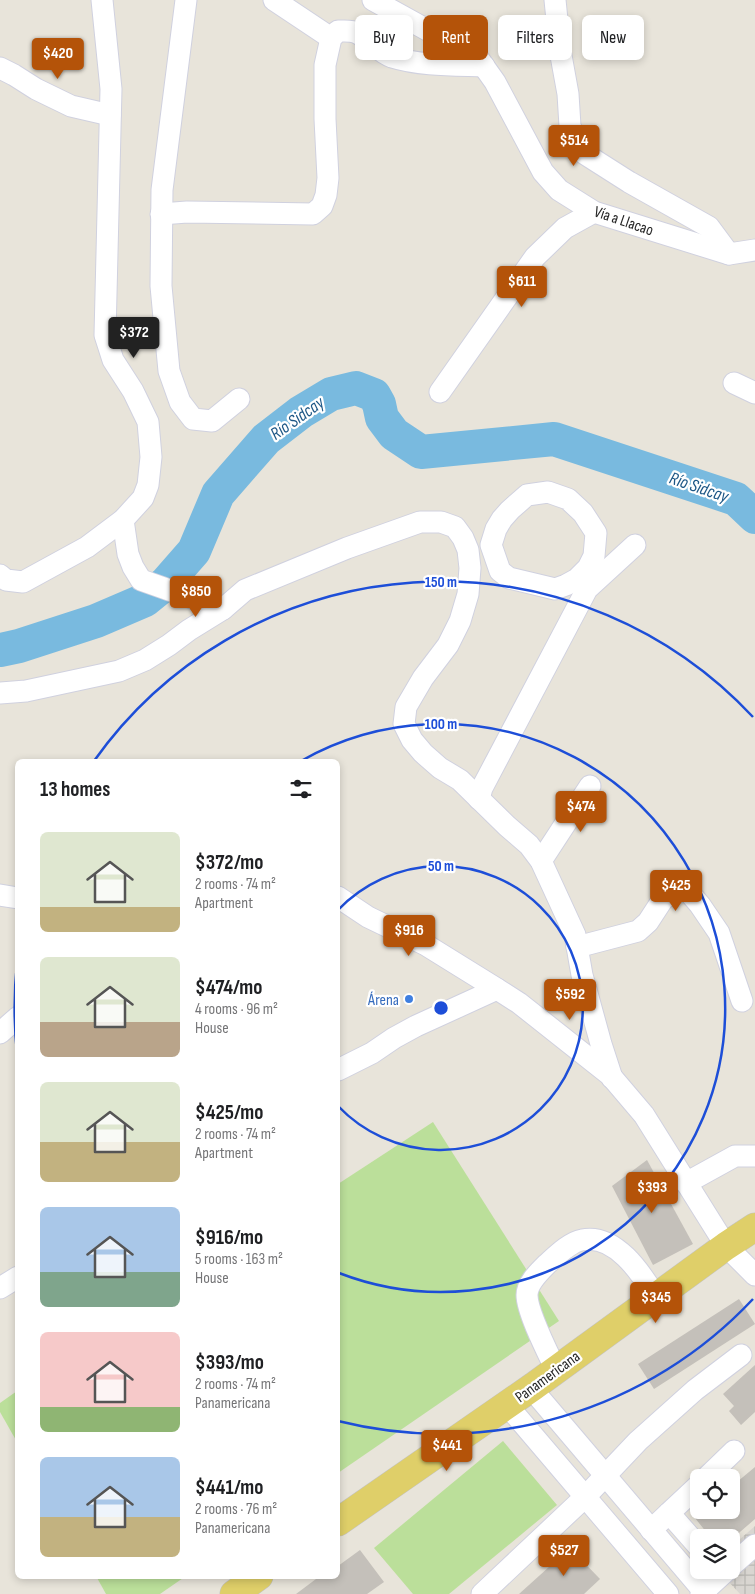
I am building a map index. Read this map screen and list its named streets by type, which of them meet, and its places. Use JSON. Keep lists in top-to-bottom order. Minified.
{"streets":{"main road":["Panamericana"],"street":["Vía a Llacao"]},"water":["Río Sidcay"],"places":["Árena"],"page":{"chip":["Buy","Rent","Filters","New"],"price":["$420","$514","$611","$372","$850","$474","$425","$916","$592","$393","$345","$441","$527"],"heading":"13 homes","list":[{"name":"$372/mo","note":"2 rooms · 74 m² · Apartment"},{"name":"$474/mo","note":"4 rooms · 96 m² · House"},{"name":"$425/mo","note":"2 rooms · 74 m² · Apartment"},{"name":"$916/mo","note":"5 rooms · 163 m² · House"},{"name":"$393/mo","note":"2 rooms · 74 m² · Panamericana"},{"name":"$441/mo","note":"2 rooms · 76 m² · Panamericana"}]},"rings":["150 m","100 m","50 m"]}
